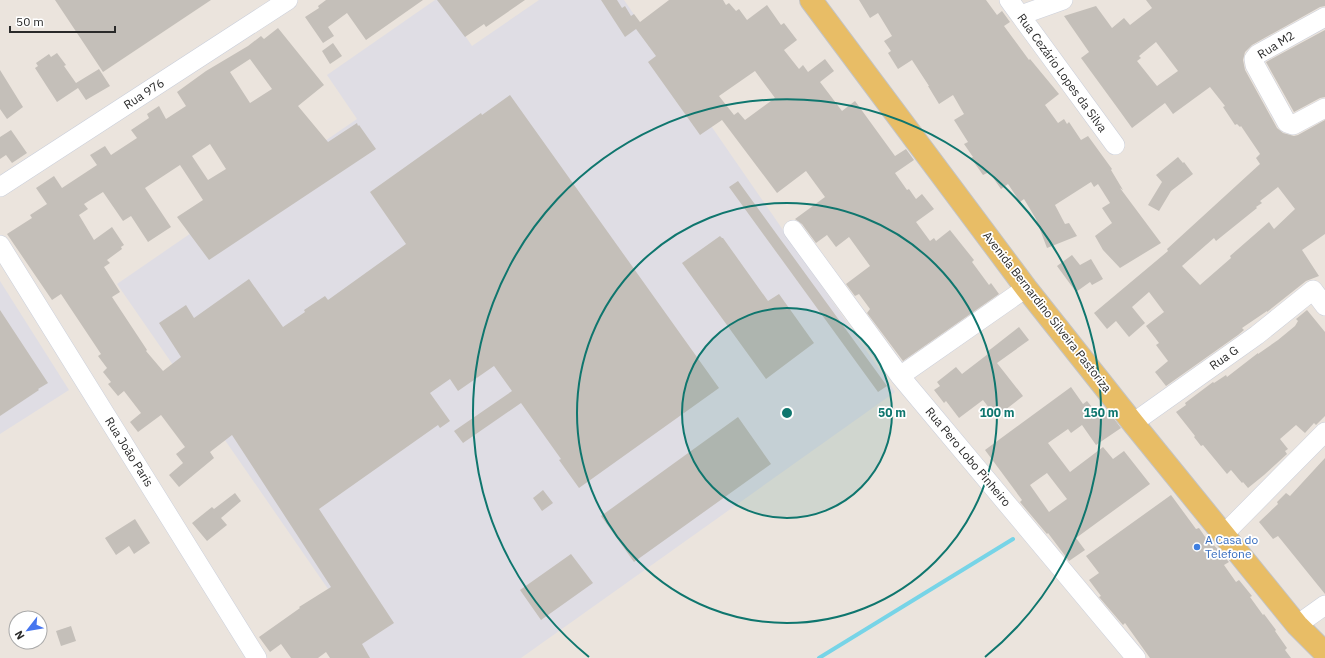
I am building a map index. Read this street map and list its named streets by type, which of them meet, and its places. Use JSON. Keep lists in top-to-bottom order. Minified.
{"streets":{"main road":["Avenida Bernardino Silveira Pastoriza"],"street":["Rua M2","Rua Cezário Lopes da Silva","Rua 976","Rua G","Rua João Paris","Rua Pero Lobo Pinheiro"]},"crossings":[["Avenida Bernardino Silveira Pastoriza","Rua G"]],"places":["A Casa do Telefone"],"scale_bar":"50 m","north":"bottom left","rings":["50 m","100 m","150 m"]}
